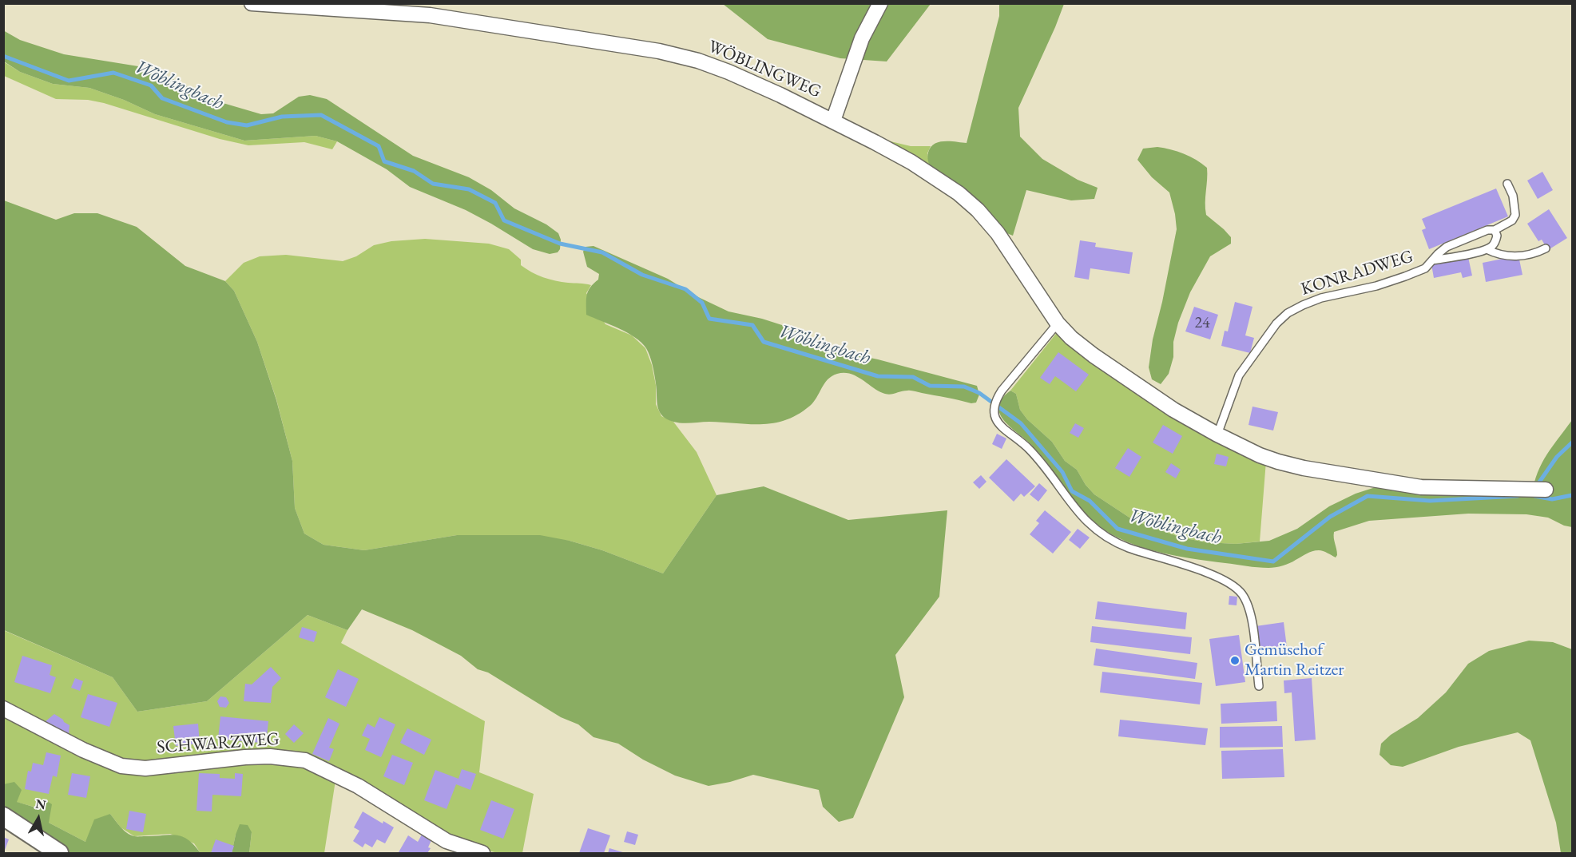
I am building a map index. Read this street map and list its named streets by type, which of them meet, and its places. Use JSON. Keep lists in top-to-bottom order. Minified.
{"streets":{"street":["WÖBLINGWEG","SCHWARZWEG"],"lane":["KONRADWEG"]},"crossings":[["WÖBLINGWEG","KONRADWEG"]],"water":["Wöblingbach"],"places":["Gemüsehof Martin Reitzer"],"house_numbers":["24"],"north":"top"}
